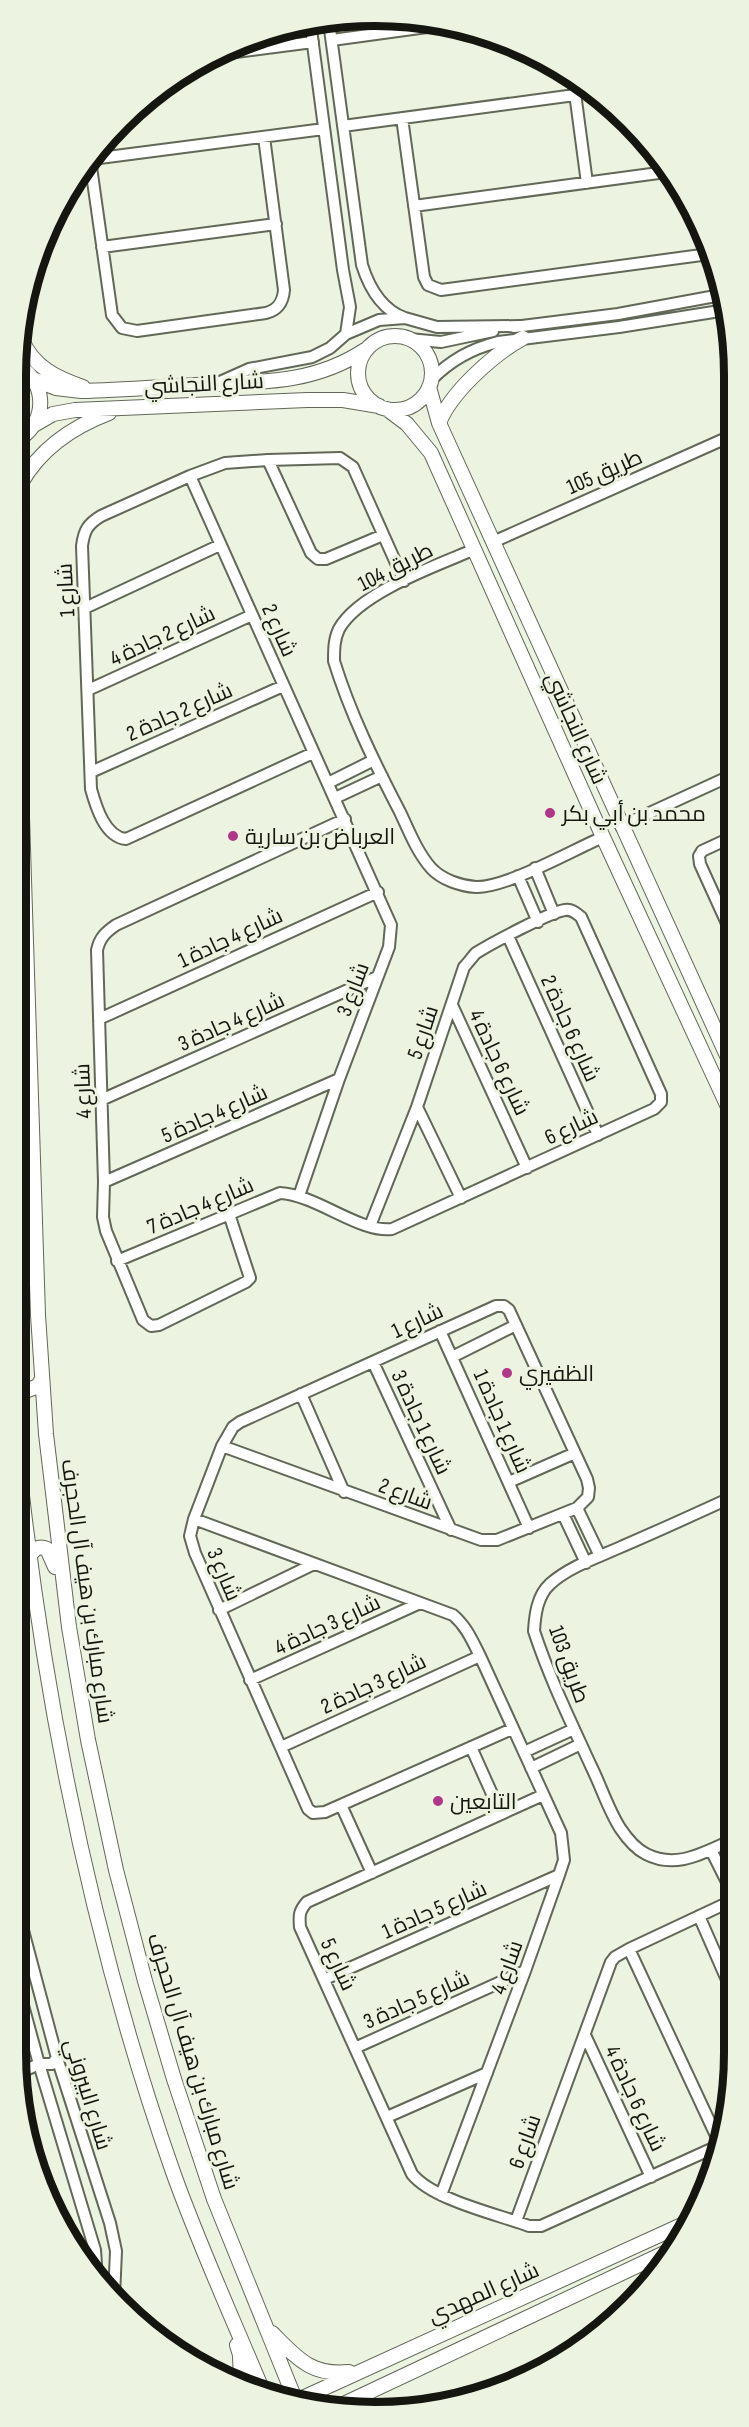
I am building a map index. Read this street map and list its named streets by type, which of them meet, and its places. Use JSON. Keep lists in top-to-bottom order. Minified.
{"streets":{"main road":["شارع النجاشي","شارع مبارك بن هيف آل الحجرف","شارع المهدي"],"street":["طريق 105","طريق 104","شارع 1","شارع 2","شارع 2 جادة 4","شارع 2 جادة 2","شارع 4 جادة 1","شارع 3","شارع 4 جادة 3","شارع 6 جادة 2","شارع 5","شارع 6 جادة 4","شارع 4","شارع 4 جادة 5","شارع 6","شارع 4 جادة 7","شارع 1 جادة 1","شارع 1 جادة 3","شارع 3 جادة 4","طريق 103","شارع 3 جادة 2","شارع 5 جادة 1","شارع 5 جادة 3","شارع البيروني"]},"crossings":[["شارع النجاشي","طريق 105"],["شارع النجاشي","طريق 104"],["طريق 104","شارع 1"],["شارع 1","شارع 2"],["شارع 1","شارع 2 جادة 4"],["شارع 1","شارع 2 جادة 2"],["شارع 1","شارع 3"],["شارع 1","شارع 1 جادة 1"],["شارع 1","شارع 1 جادة 3"],["شارع 2","شارع 2 جادة 4"],["شارع 2","شارع 2 جادة 2"],["شارع 2","شارع 3"],["شارع 2","شارع 1 جادة 1"],["شارع 2","شارع 1 جادة 3"],["شارع 4 جادة 1","شارع 3"],["شارع 4 جادة 1","شارع 4"],["شارع 3","شارع 4 جادة 3"],["شارع 3","شارع 4"],["شارع 3","شارع 4 جادة 5"],["شارع 3","شارع 6"],["شارع 3","شارع 4 جادة 7"],["شارع 3","شارع 3 جادة 4"],["شارع 3","طريق 103"],["شارع 3","شارع 3 جادة 2"],["شارع 4 جادة 3","شارع 4"],["شارع 6 جادة 2","شارع 5"],["شارع 6 جادة 2","شارع 6"],["شارع 5","شارع 6 جادة 4"],["شارع 5","شارع 4"],["شارع 5","شارع 6"],["شارع 5","شارع 5 جادة 1"],["شارع 5","شارع 5 جادة 3"],["شارع 6 جادة 4","شارع 6"],["شارع 4","شارع 4 جادة 5"],["شارع 4","شارع 4 جادة 7"],["شارع 4","طريق 103"],["شارع 4","شارع 5 جادة 1"],["شارع 4","شارع 5 جادة 3"],["شارع 6","شارع 4 جادة 7"]],"places":["محمد بن أبي بكر","العرباض بن سارية","الظفيري","التابعين"]}
